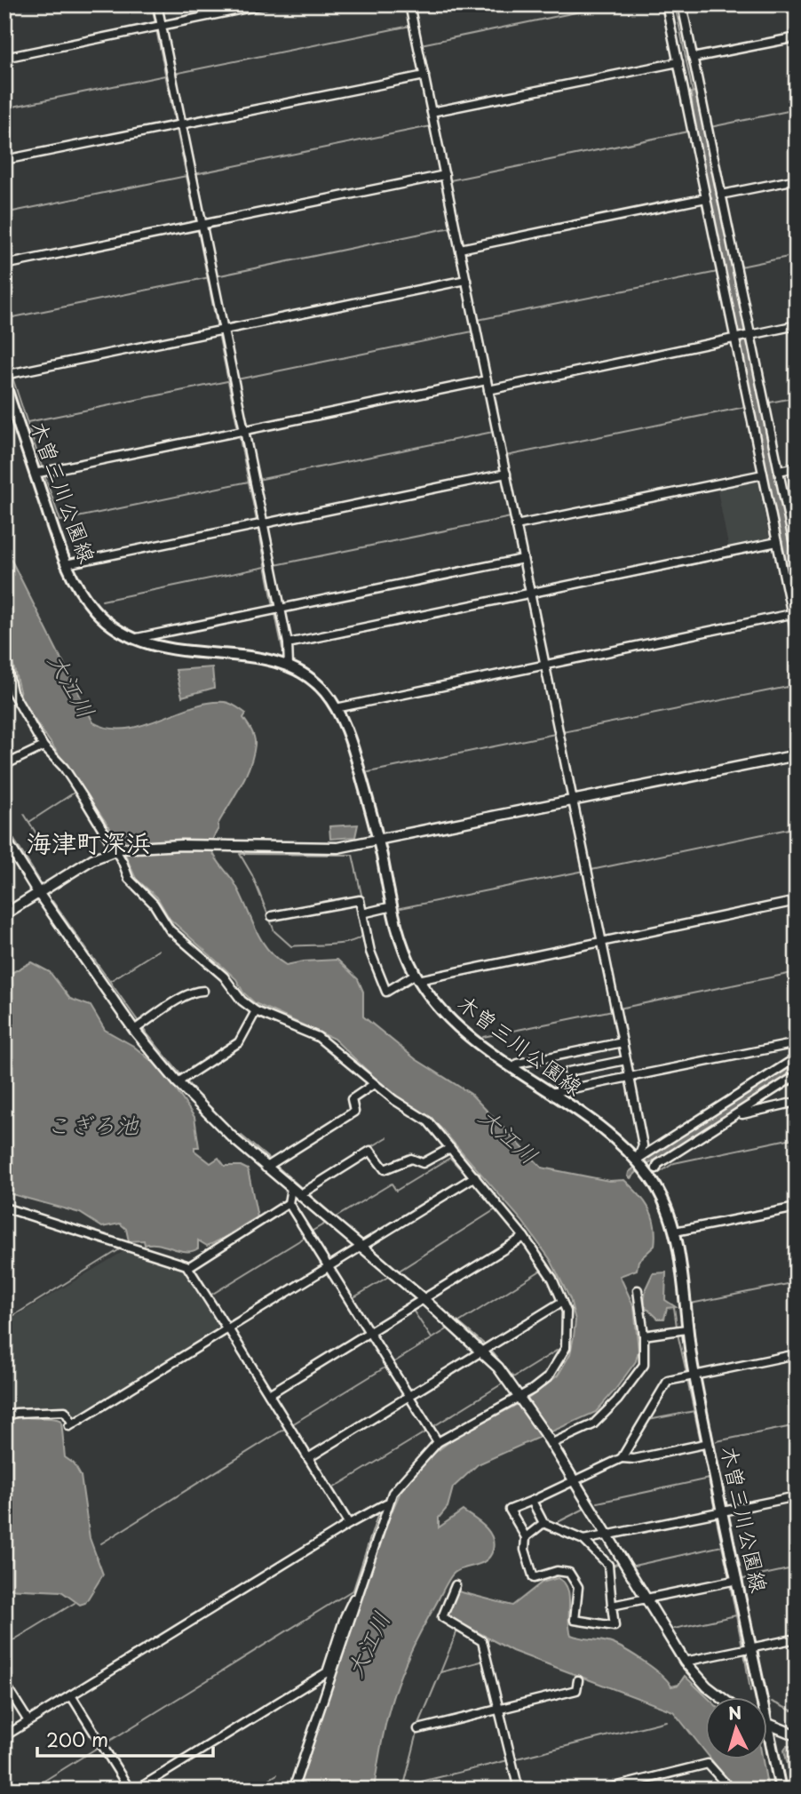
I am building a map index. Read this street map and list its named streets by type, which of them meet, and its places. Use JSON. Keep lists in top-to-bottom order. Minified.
{"streets":{"main road":["木曽三川公園線"]},"districts":["海津町深浜"],"water":["大江川","こぎろ池"],"scale_bar":"200 m","north":"top"}
